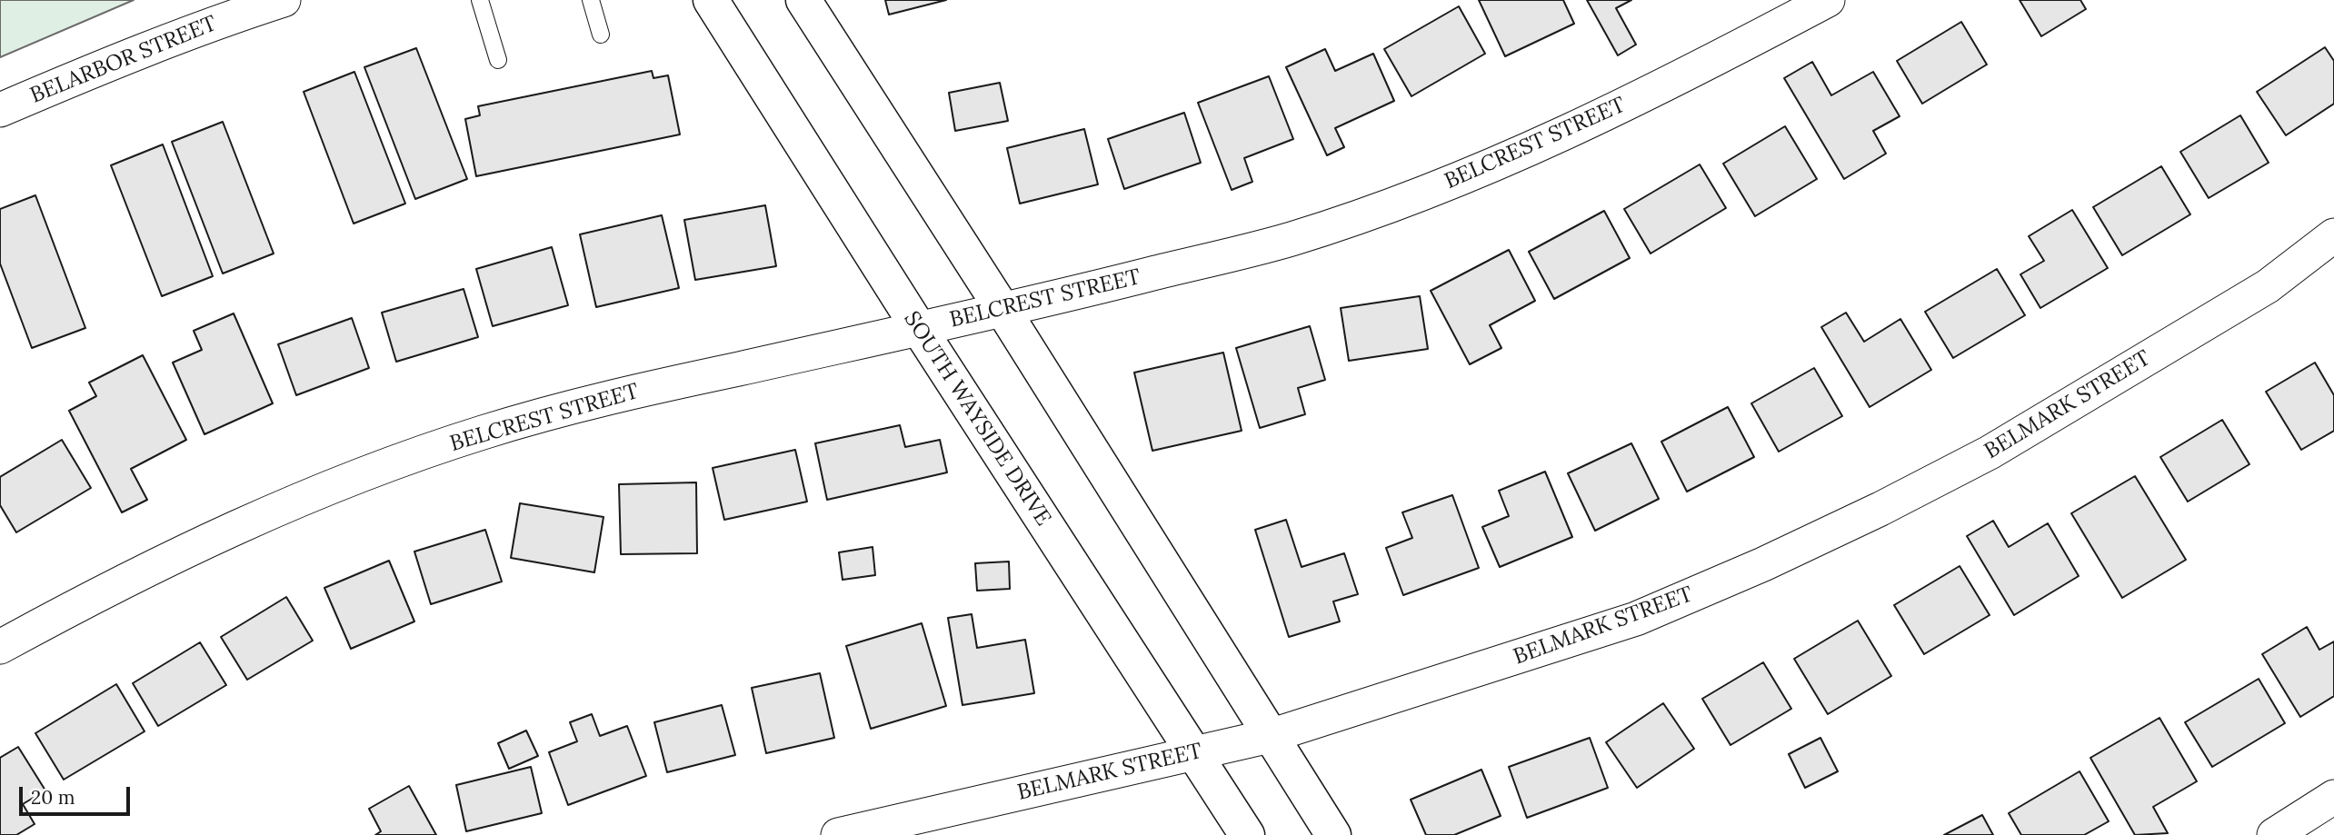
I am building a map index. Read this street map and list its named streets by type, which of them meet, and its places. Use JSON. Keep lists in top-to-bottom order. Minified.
{"streets":{"street":["BELARBOR STREET","BELCREST STREET","BELMARK STREET","SOUTH WAYSIDE DRIVE"]},"crossings":[["BELCREST STREET","SOUTH WAYSIDE DRIVE"],["BELMARK STREET","SOUTH WAYSIDE DRIVE"]],"scale_bar":"20 m"}
